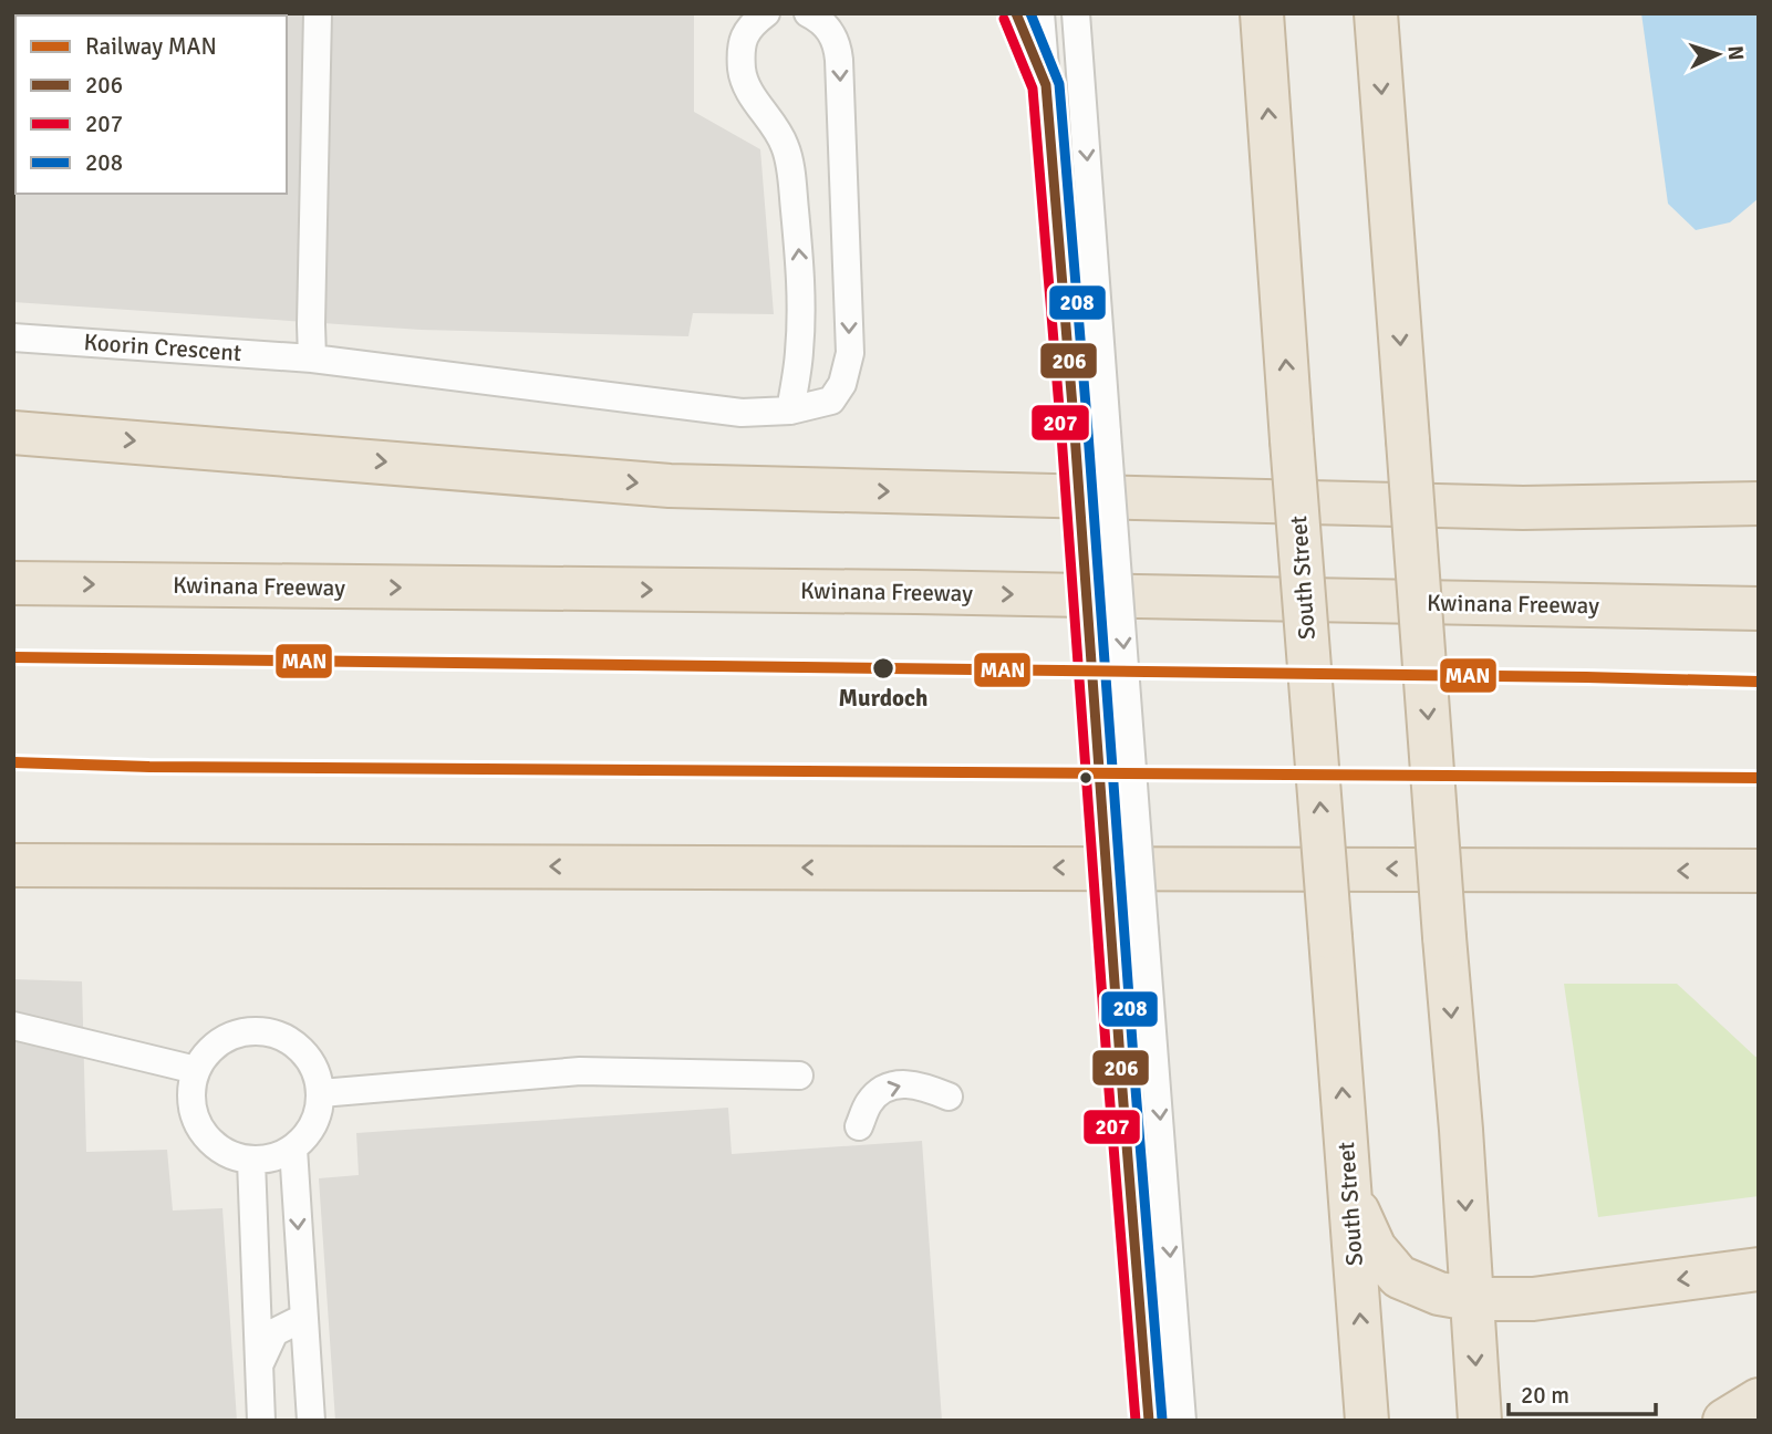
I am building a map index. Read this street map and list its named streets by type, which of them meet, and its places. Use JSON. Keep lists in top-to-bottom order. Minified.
{"streets":{"highway":["South Street","Kwinana Freeway"],"lane":["Koorin Crescent"]},"places":["Murdoch"],"lines":["transit line 206","transit line 208","transit line 207","rail line MAN"],"legend":["Railway MAN","206","207","208"],"scale_bar":"20 m","north":"right"}
